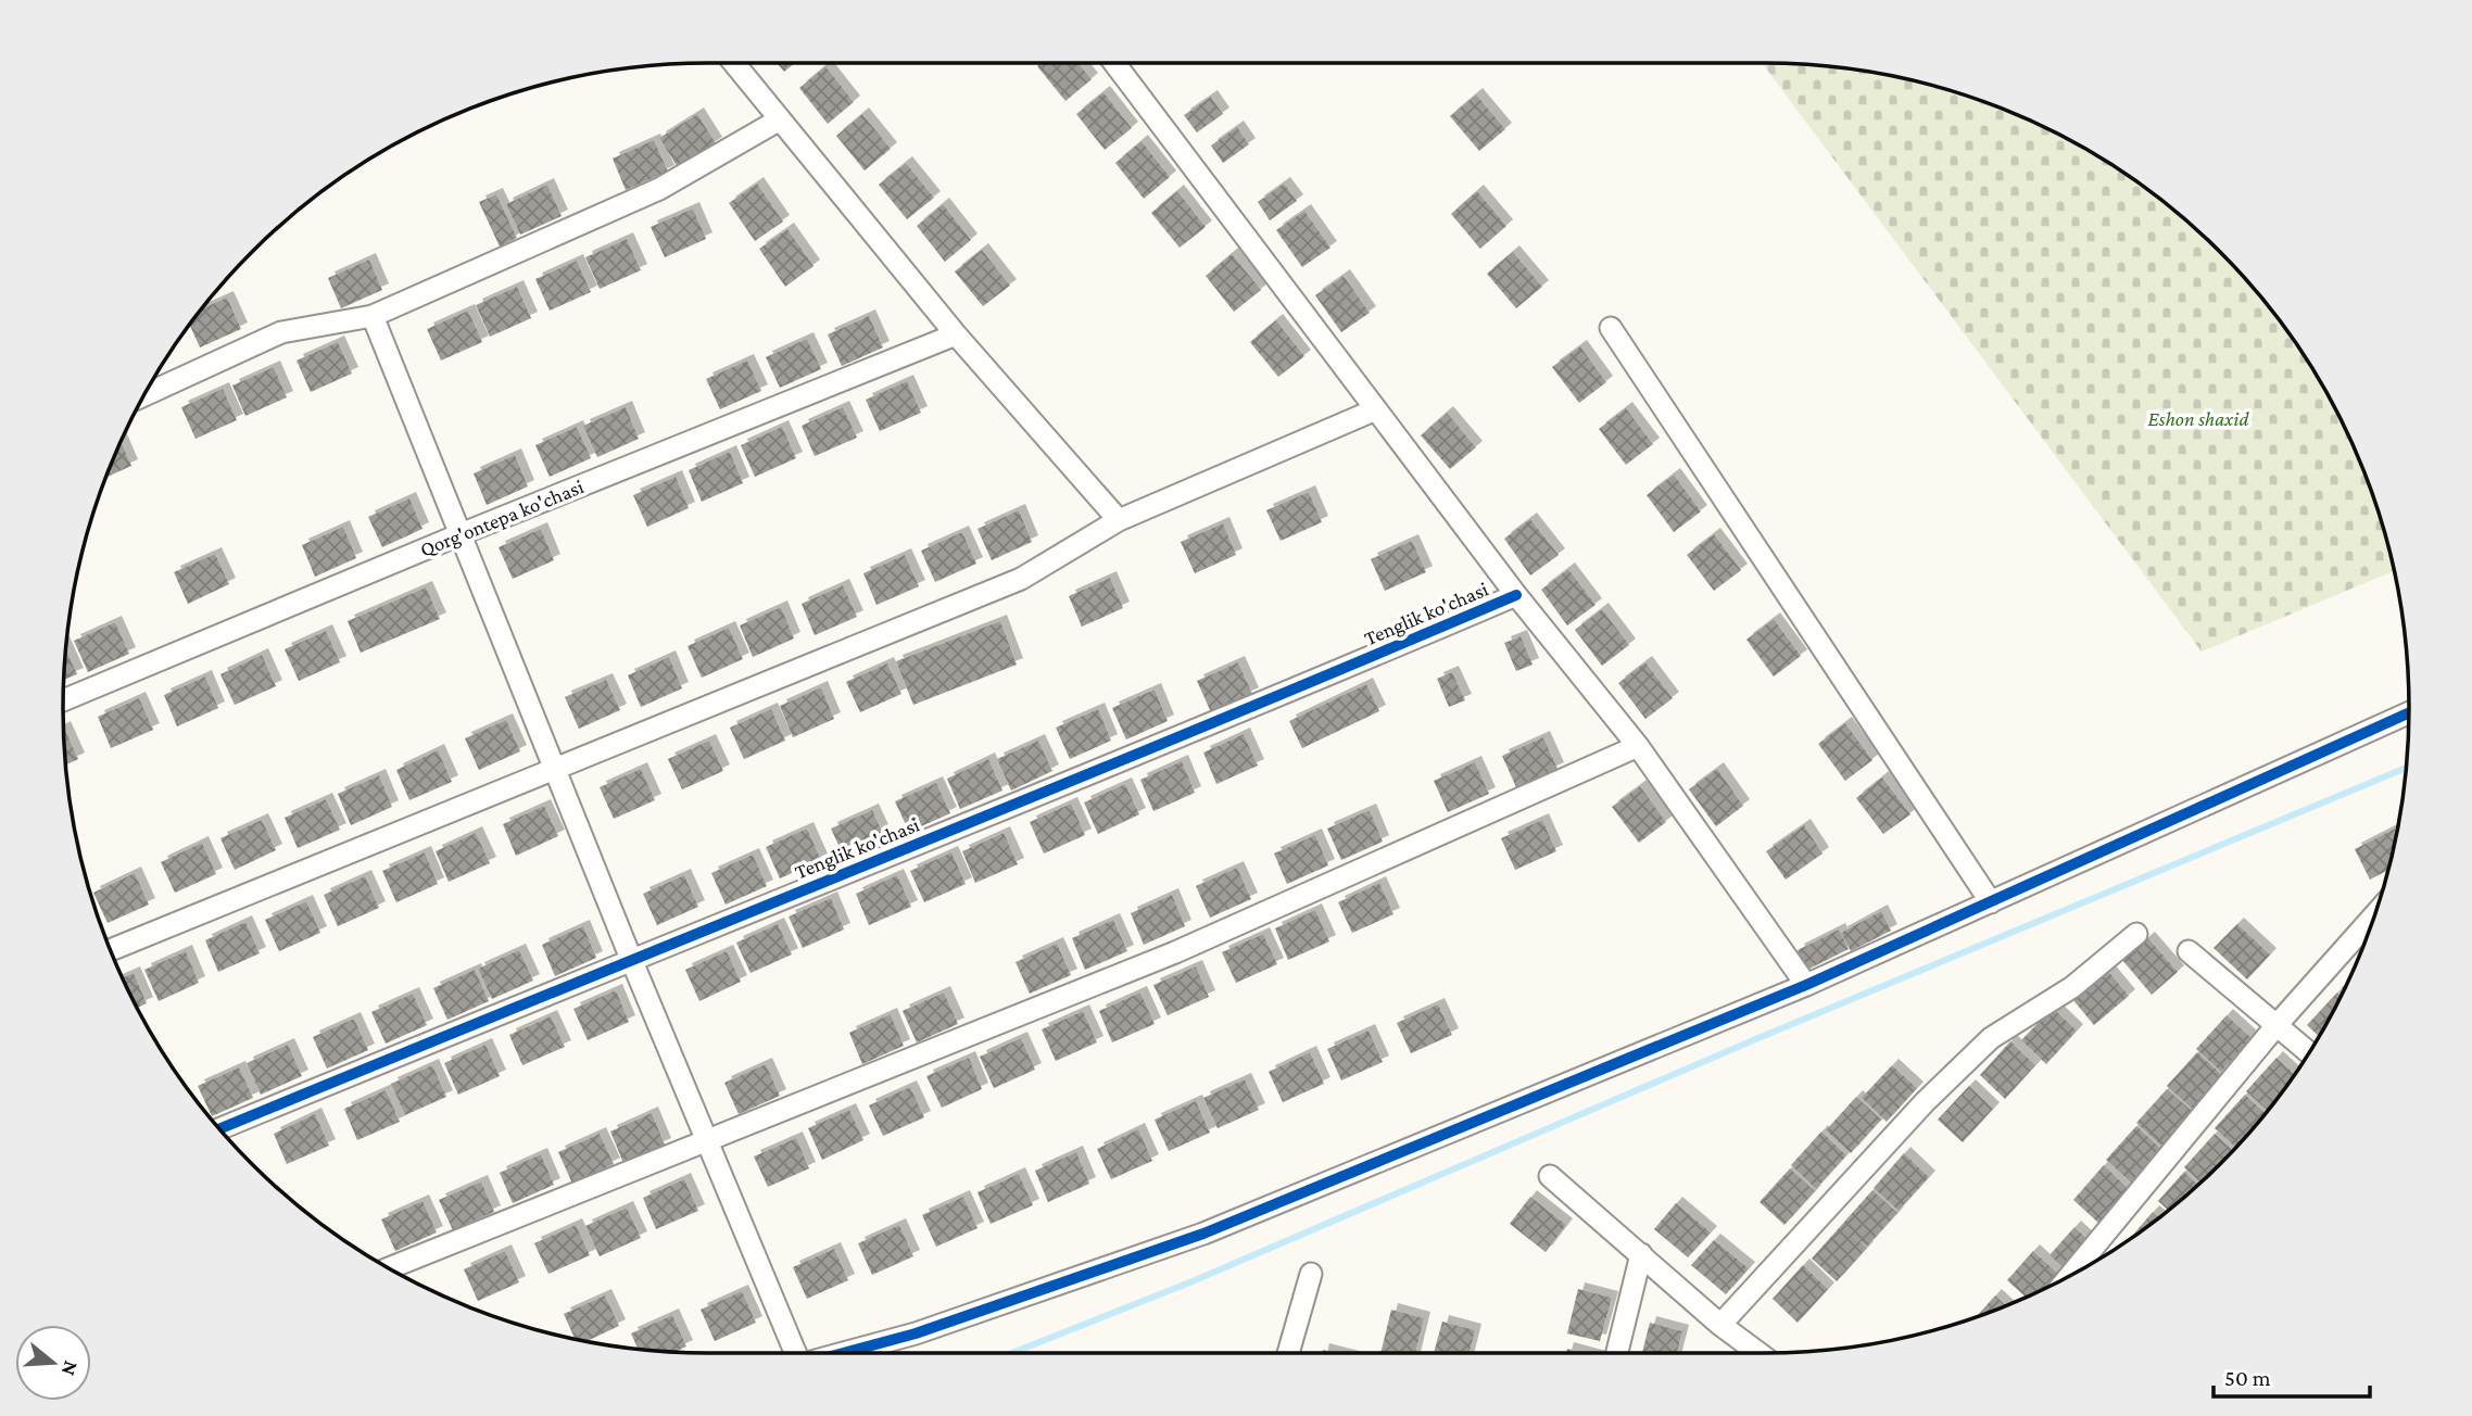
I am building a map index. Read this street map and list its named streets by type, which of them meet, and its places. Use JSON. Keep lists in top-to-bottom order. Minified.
{"streets":{"street":["Qorg'ontepa ko'chasi","Tenglik ko'chasi"]},"parks":["Eshon shaxid"],"scale_bar":"50 m","north":"right"}
